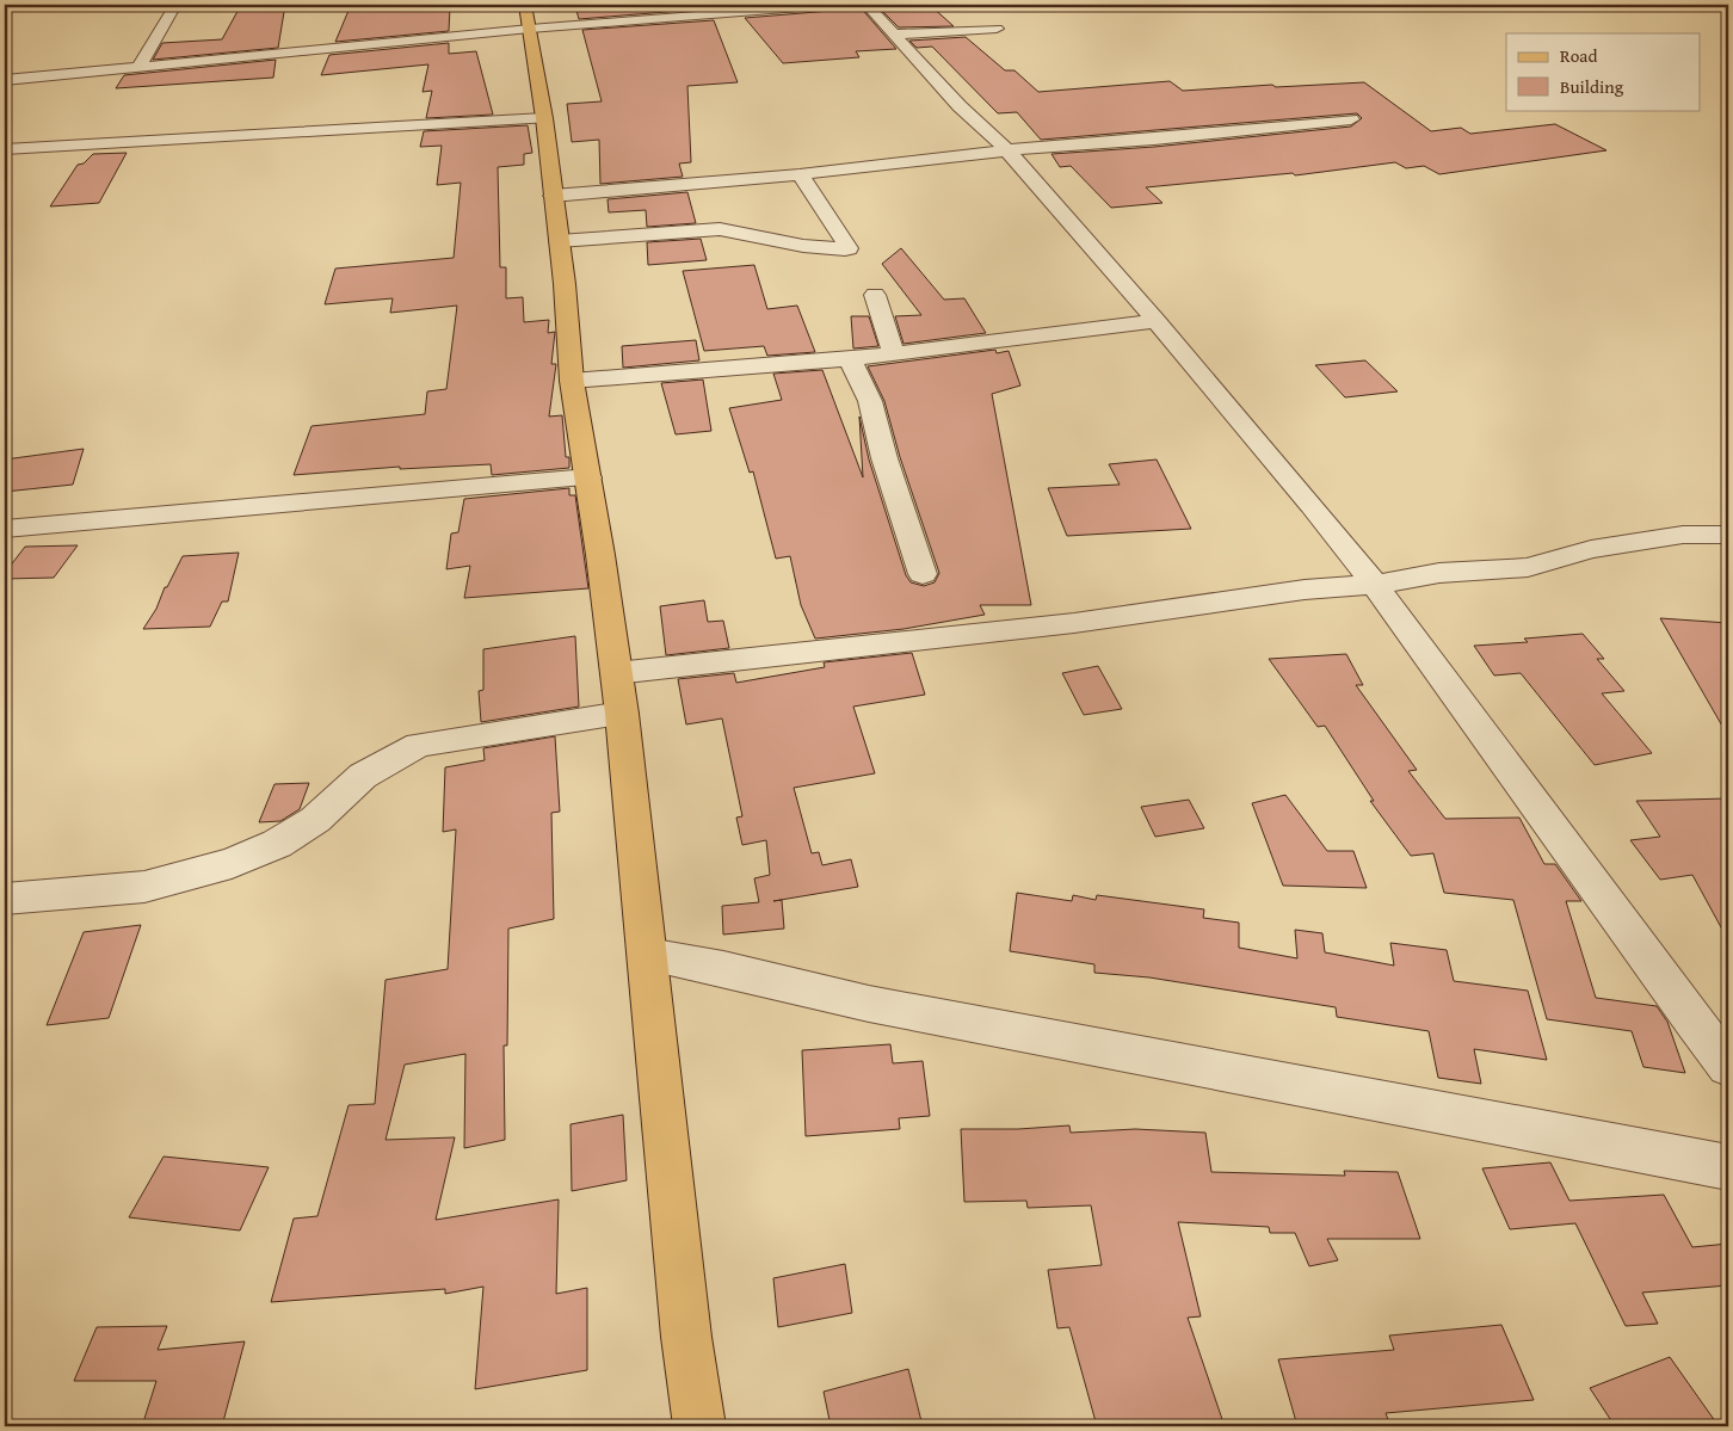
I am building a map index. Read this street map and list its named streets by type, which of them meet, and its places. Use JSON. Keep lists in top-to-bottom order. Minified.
{"legend":["Road","Building"]}
